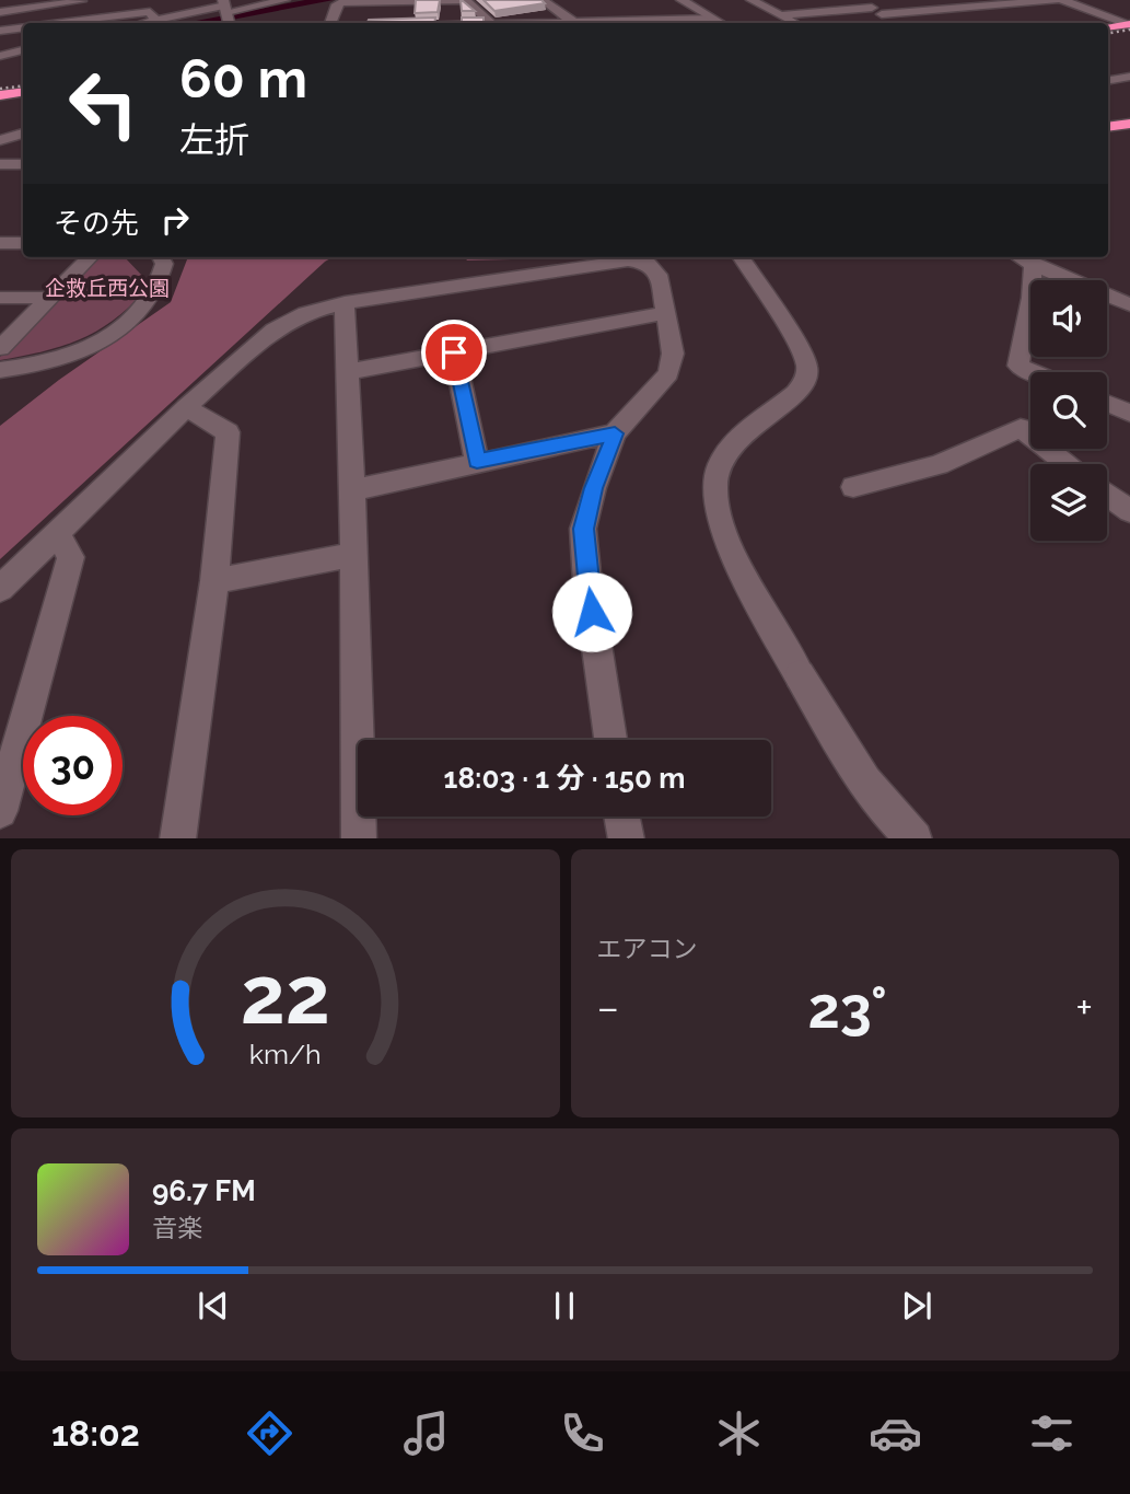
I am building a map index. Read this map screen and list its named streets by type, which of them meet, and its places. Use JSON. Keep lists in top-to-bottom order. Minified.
{"parks":["企救丘西公園"],"page":{"turn":["60 m","左折"],"then":"その先","limit":"30","trip":"18:03 · 1 分 · 150 m","tile":"エアコン","heat":["−","23°","+"],"song":["96.7 FM","音楽"],"tabs":"18:02","gauge":["22","km/h"]}}
